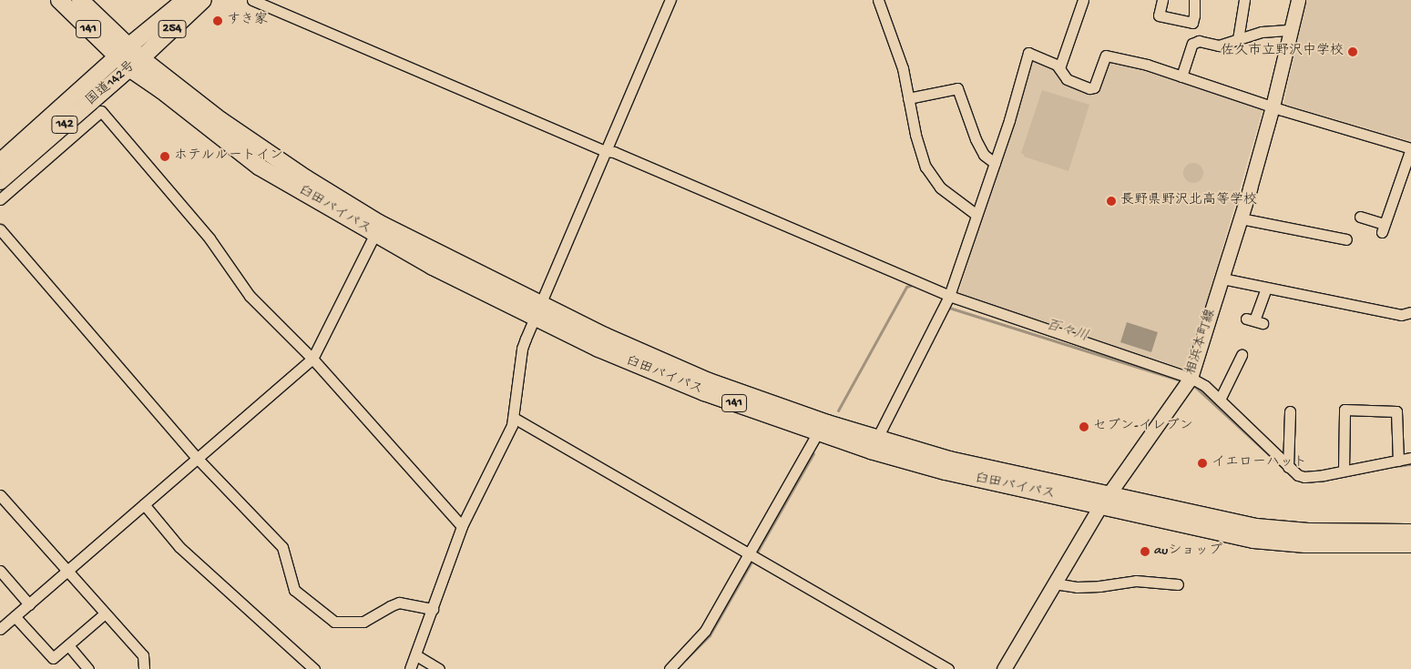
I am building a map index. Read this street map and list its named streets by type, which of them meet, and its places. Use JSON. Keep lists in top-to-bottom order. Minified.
{"streets":{"highway":["141","254","国道142号","142","臼田バイパス"],"main road":["相浜本町線"]},"crossings":[["141","254"],["141","国道142号"],["141","臼田バイパス"],["254","国道142号"],["254","臼田バイパス"],["国道142号","臼田バイパス"],["臼田バイパス","相浜本町線"]],"water":["百々川"],"places":["すき家","佐久市立野沢中学校","ホテルルートイン","長野県野沢北高等学校","セブン-イレブン","イエローハット","auショップ"]}
